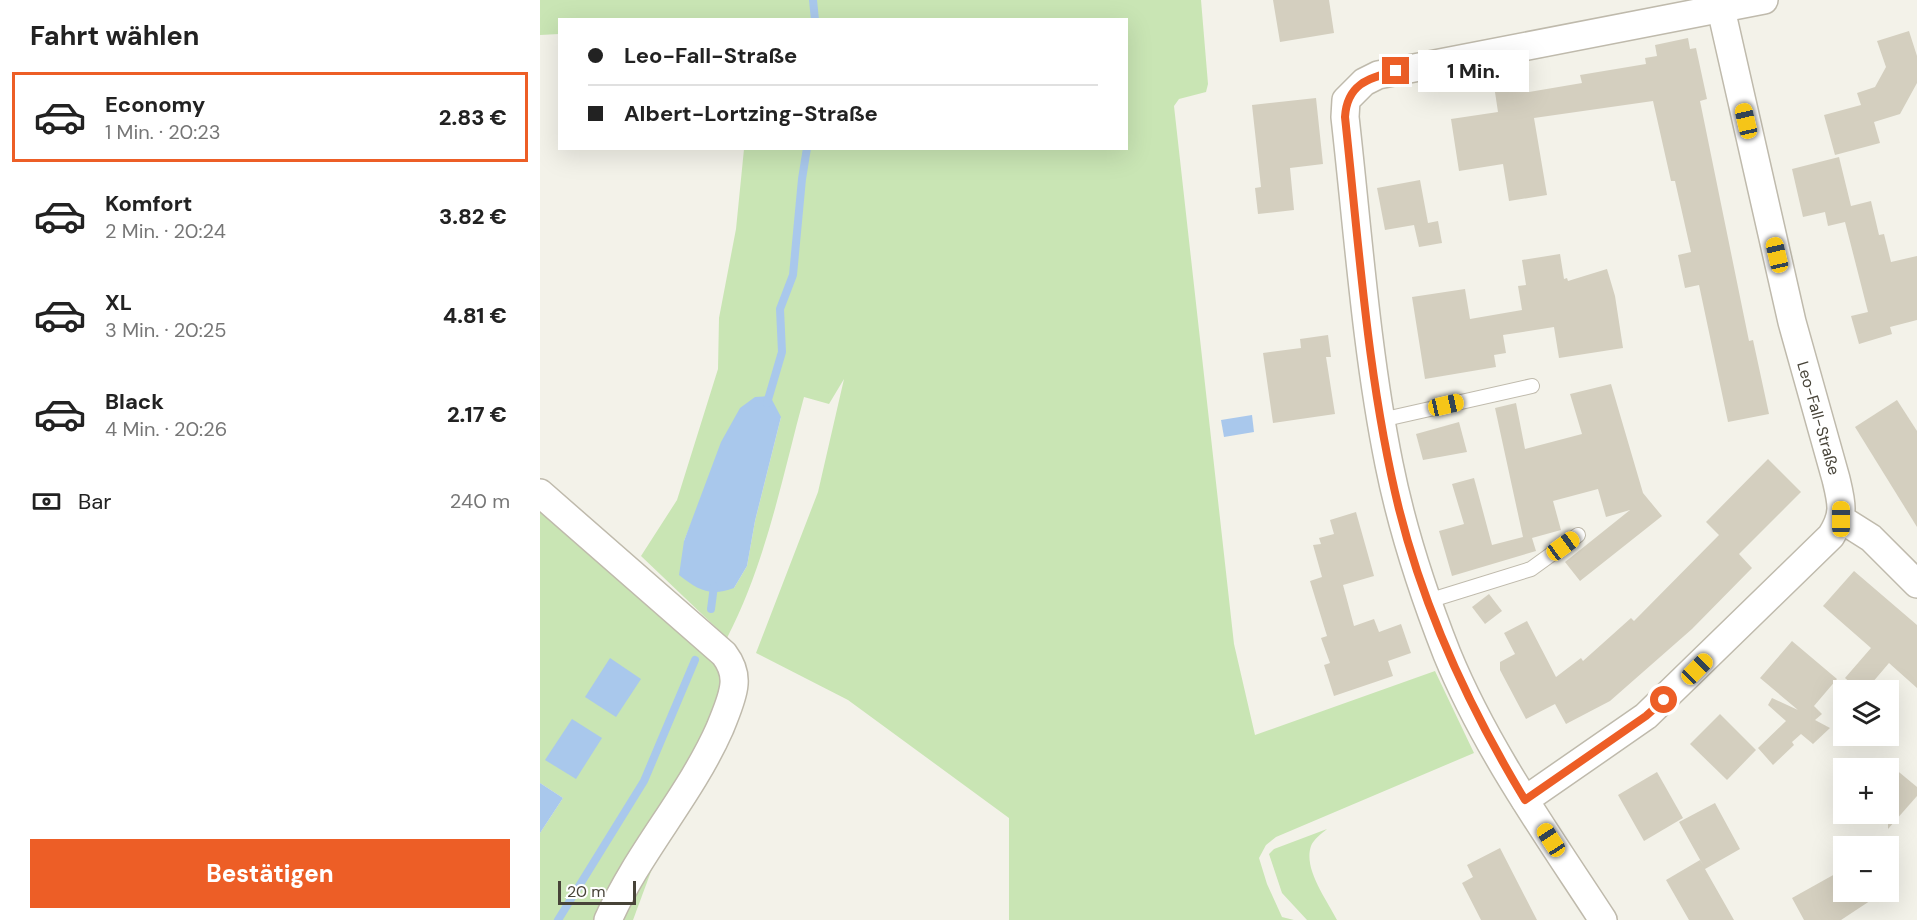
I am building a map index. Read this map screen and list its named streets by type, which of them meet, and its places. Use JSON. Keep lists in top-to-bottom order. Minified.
{"streets":{"street":["Leo-Fall-Straße"]},"scale_bar":"20 m","page":{"heading":"Fahrt wählen","banner":["Leo-Fall-Straße","Albert-Lortzing-Straße"],"bubble":"1 Min.","list":[{"name":"Economy","note":"1 Min. · 20:23","value":"2.83 €"},{"name":"Komfort","note":"2 Min. · 20:24","value":"3.82 €"},{"name":"XL","note":"3 Min. · 20:25","value":"4.81 €"},{"name":"Black","note":"4 Min. · 20:26","value":"2.17 €"}],"pay":["Bar","240 m"],"map_buttons":["+","−"],"buttons":"Bestätigen","scale":"20 m"}}
